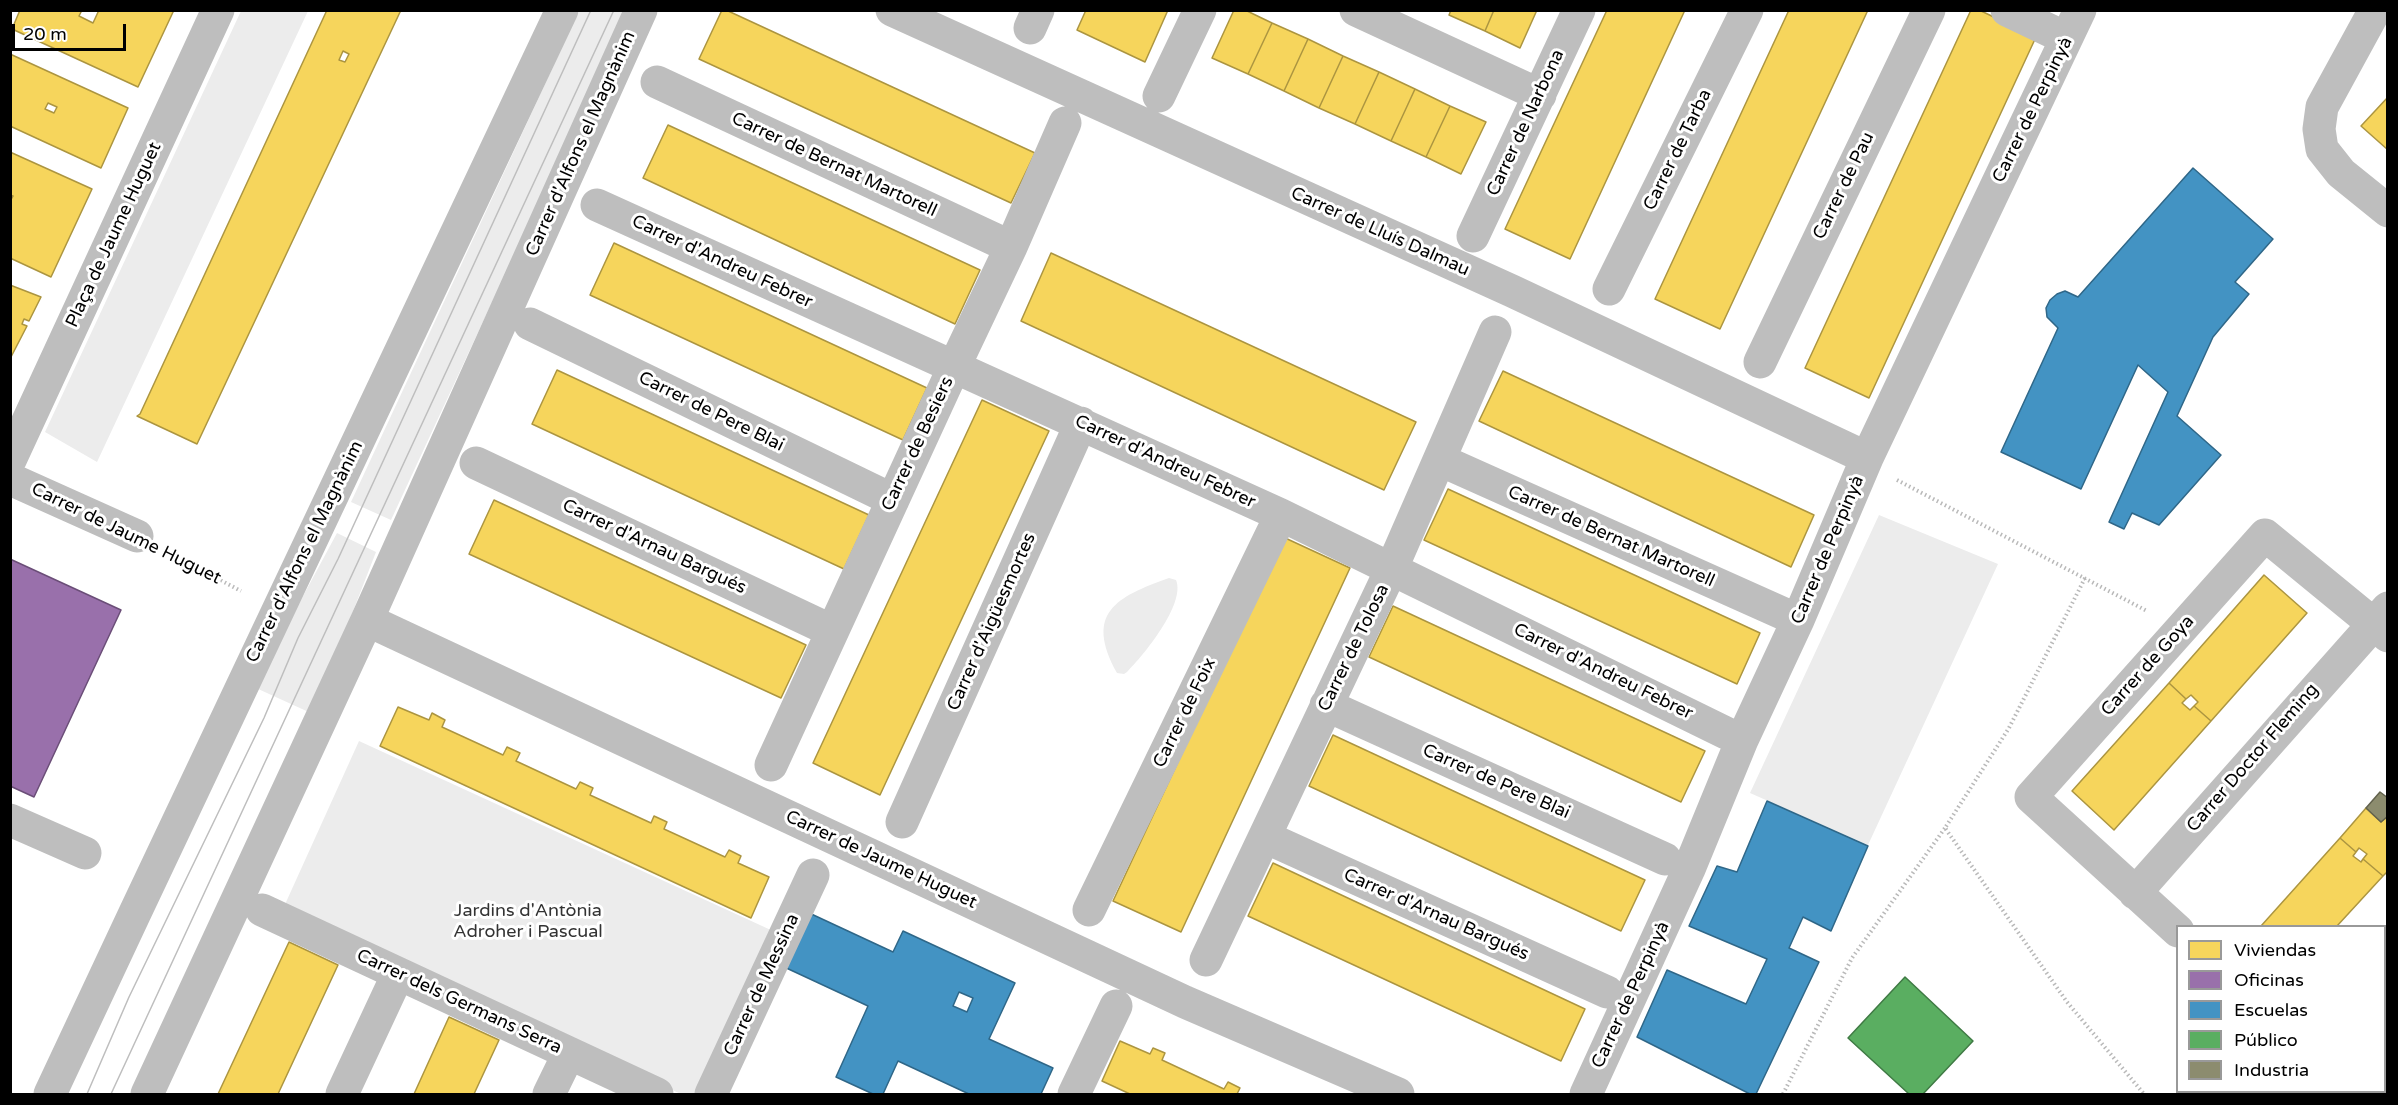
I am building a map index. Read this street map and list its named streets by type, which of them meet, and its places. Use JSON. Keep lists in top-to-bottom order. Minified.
{"streets":{"street":["Carrer de Perpinyà","Carrer de Narbona","Carrer d'Alfons el Magnànim","Carrer de Tarba","Carrer de Bernat Martorell","Carrer de Pau","Carrer de Lluís Dalmau","Plaça de Jaume Huguet","Carrer d'Andreu Febrer","Carrer de Pere Blai","Carrer de Besiers","Carrer de Jaume Huguet","Carrer d'Arnau Bargués","Carrer d'Aigüesmortes","Carrer de Tolosa","Carrer de Goya","Carrer de Foix","Carrer Doctor Fleming","Carrer de Messina","Carrer dels Germans Serra"]},"crossings":[["Carrer de Perpinyà","Carrer de Lluís Dalmau"],["Carrer d'Alfons el Magnànim","Carrer de Jaume Huguet"],["Carrer de Bernat Martorell","Carrer de Besiers"],["Carrer de Bernat Martorell","Carrer de Tolosa"],["Carrer d'Andreu Febrer","Carrer de Besiers"],["Carrer d'Andreu Febrer","Carrer d'Aigüesmortes"],["Carrer d'Andreu Febrer","Carrer de Tolosa"],["Carrer d'Andreu Febrer","Carrer de Foix"],["Carrer de Pere Blai","Carrer de Besiers"],["Carrer de Pere Blai","Carrer de Tolosa"],["Carrer de Besiers","Carrer d'Arnau Bargués"],["Carrer d'Arnau Bargués","Carrer de Tolosa"],["Carrer de Goya","Carrer Doctor Fleming"]],"parks":["Jardins d'Antònia Adroher i Pascual"],"legend":["Viviendas","Oficinas","Escuelas","Público","Industria"],"scale_bar":"20 m"}
